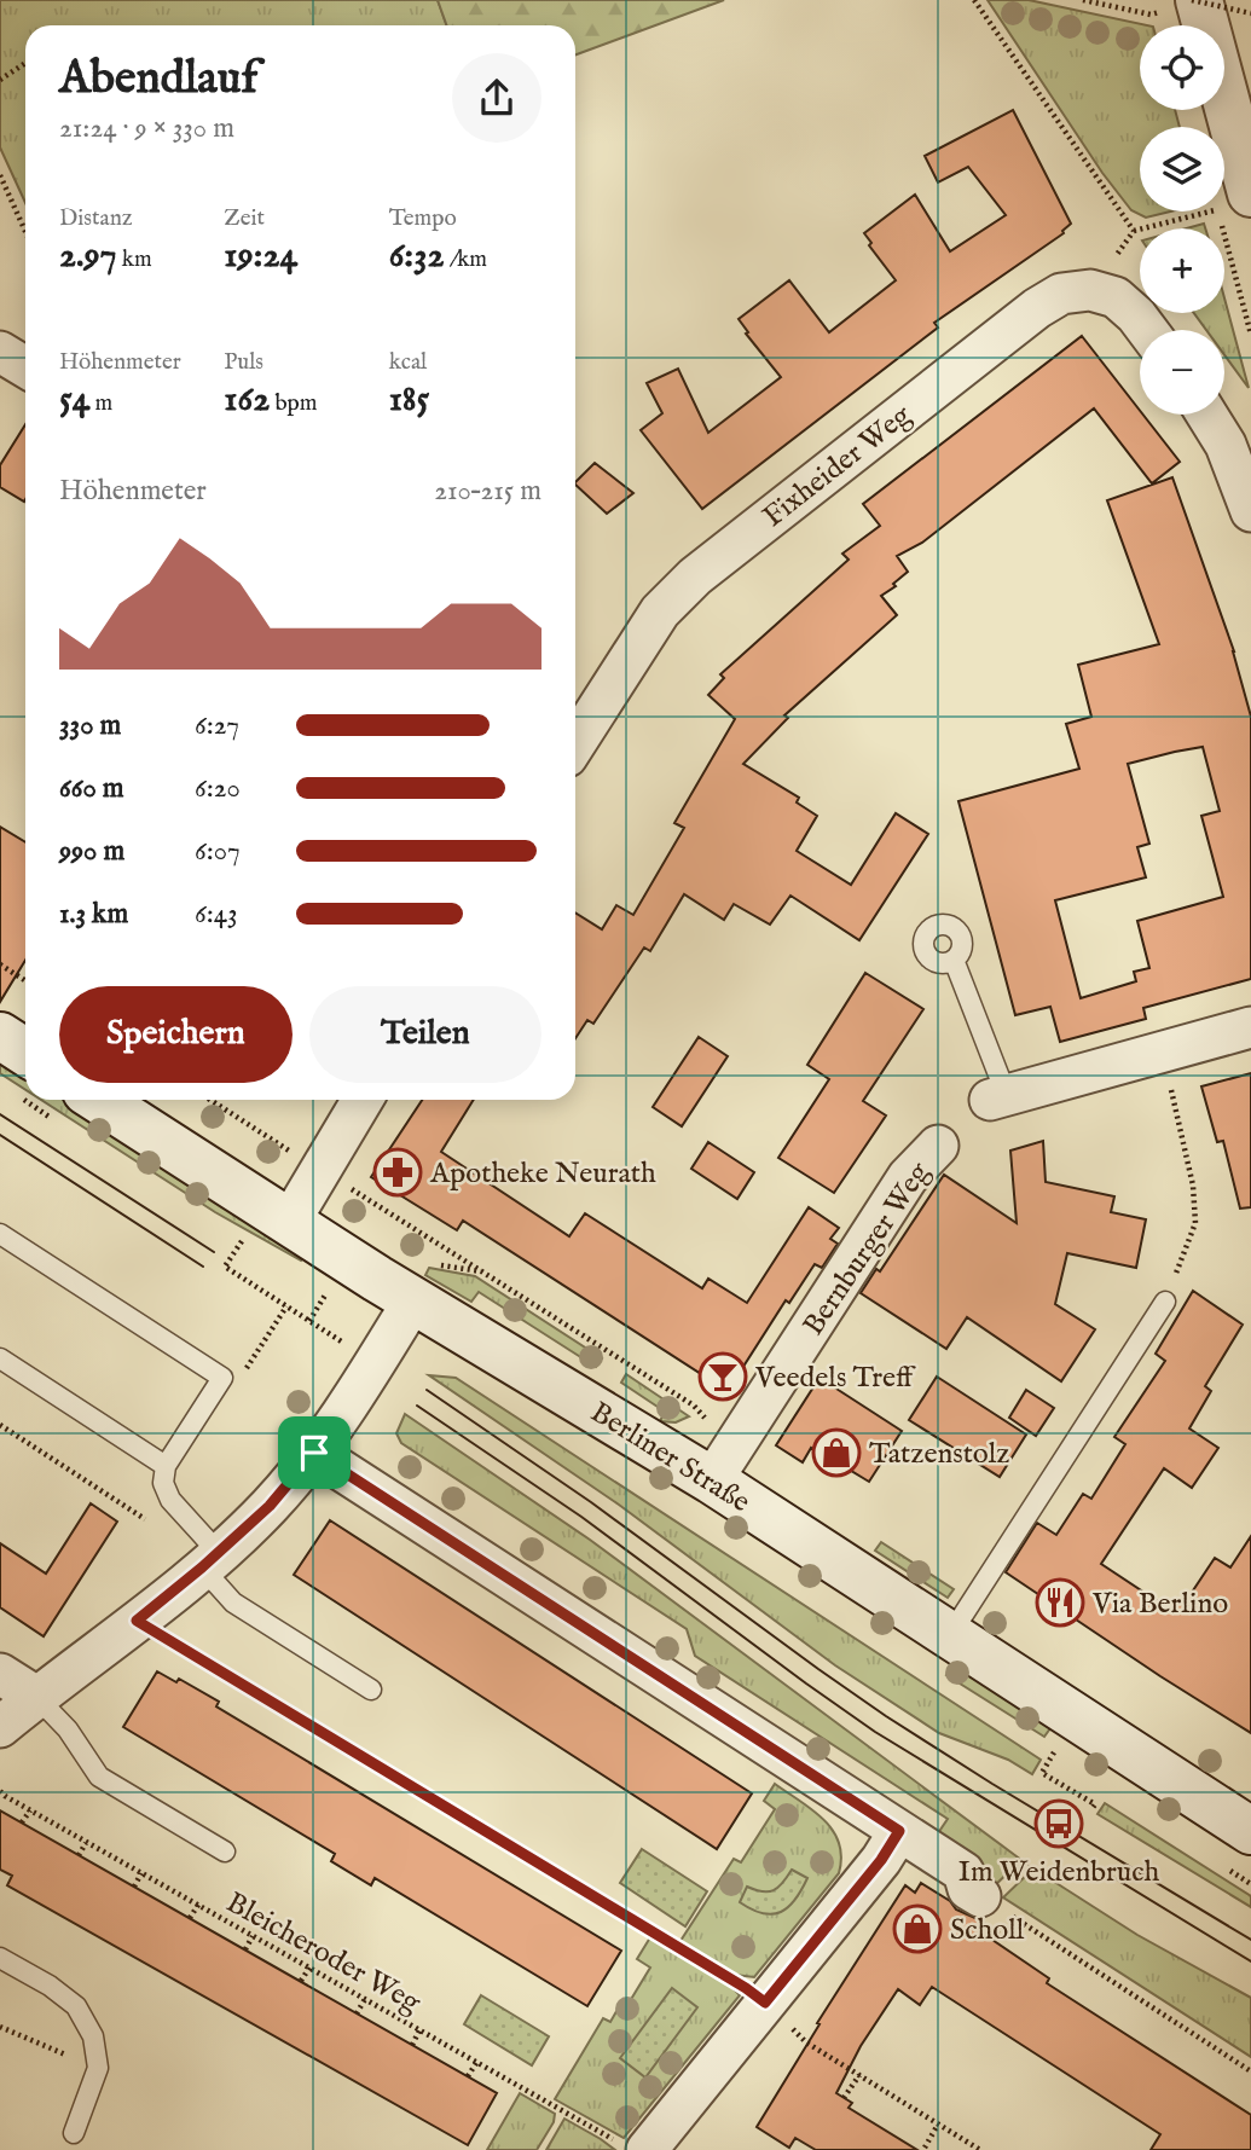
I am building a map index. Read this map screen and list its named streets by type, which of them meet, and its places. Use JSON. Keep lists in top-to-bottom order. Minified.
{"streets":{"main road":["Berliner Straße"],"street":["Fixheider Weg","Bernburger Weg"],"path":["Bleicheroder Weg"]},"crossings":[["Bernburger Weg","Berliner Straße"]],"places":{"pharmacy":["Apotheke Neurath"],"bar":["Veedels Treff"],"shop":["Tatzenstolz","Scholl"],"restaurant":["Via Berlino"],"bus stop":["Im Weidenbruch"]},"page":{"map_buttons":["+","−"],"heading":["Abendlauf","21:24 · 9 × 330 m"],"stats":[["Distanz","2.97 km"],["Zeit","19:24"],["Tempo","6:32 /km"],["Höhenmeter","54 m"],["Puls","162 bpm"],["kcal","185"]],"chart":["Höhenmeter","210–215 m"],"list":[{"name":"330 m","note":"6:27"},{"name":"660 m","note":"6:20"},{"name":"990 m","note":"6:07"},{"name":"1.3 km","note":"6:43"}],"buttons":["Speichern","Teilen"]}}
